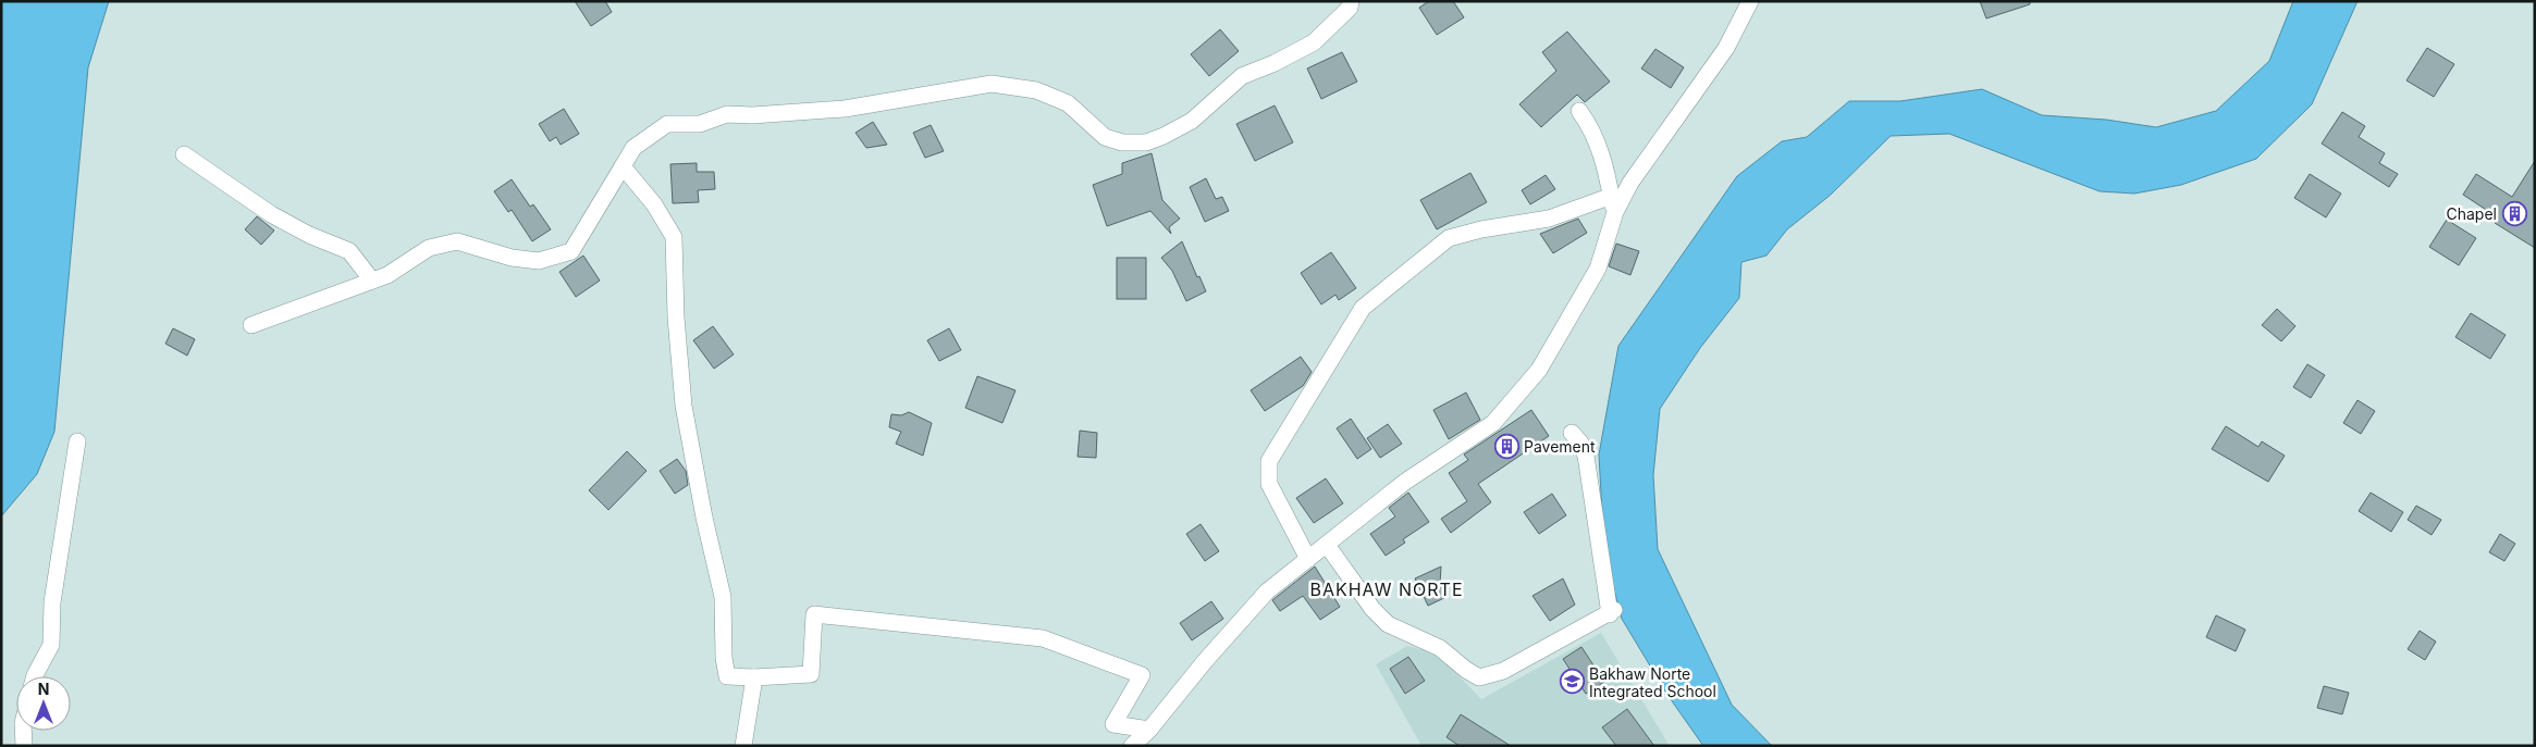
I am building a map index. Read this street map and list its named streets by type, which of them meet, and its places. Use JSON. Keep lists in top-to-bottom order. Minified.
{"districts":["BAKHAW NORTE"],"places":{"building":["Chapel","Pavement"],"school or university":["Bakhaw Norte Integrated School"]},"north":"top"}
